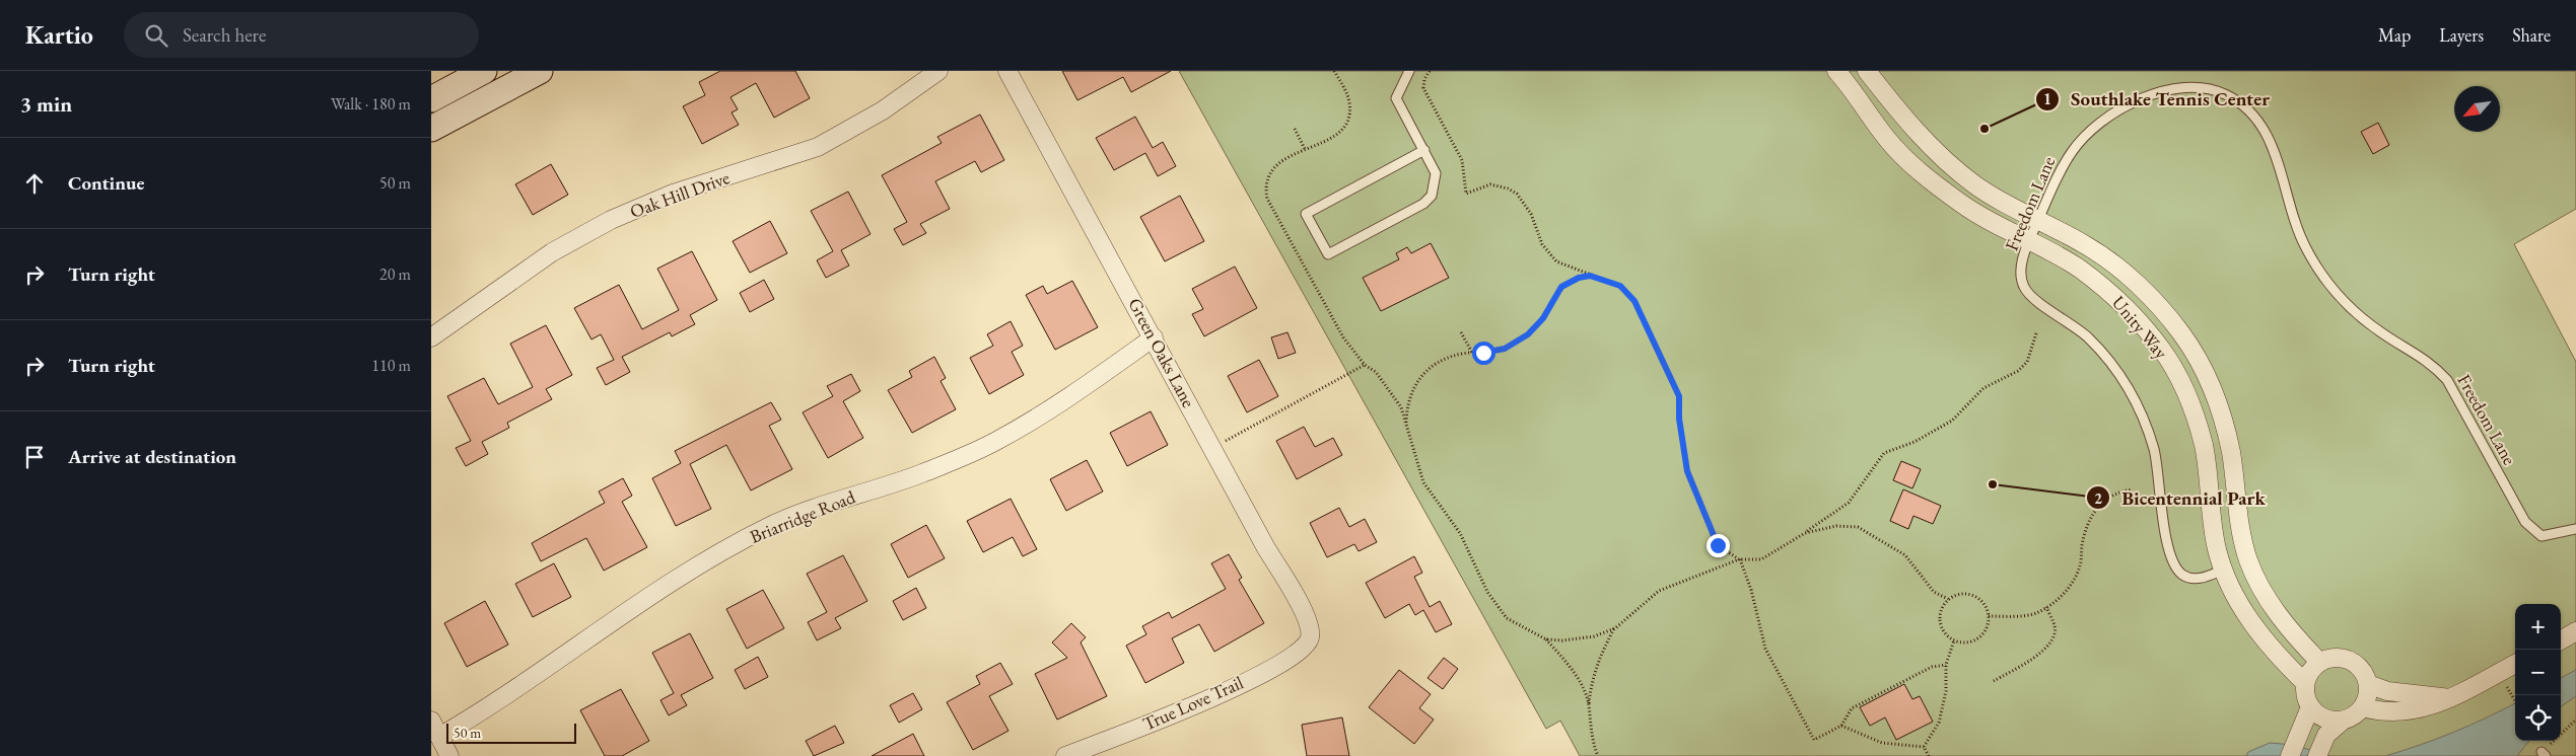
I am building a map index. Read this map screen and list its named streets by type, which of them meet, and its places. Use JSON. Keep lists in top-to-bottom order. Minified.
{"streets":{"street":["Oak Hill Drive","Unity Way","Green Oaks Lane","Briarridge Road","True Love Trail"],"lane":["Freedom Lane"]},"crossings":[["Freedom Lane","Unity Way"],["Green Oaks Lane","Briarridge Road"],["Green Oaks Lane","True Love Trail"]],"places":["Southlake Tennis Center","Bicentennial Park"],"scale_bar":"50 m","north":"bottom left","page":{"header":"Kartio","search":"Search here","nav":["Map","Layers","Share"],"heading":["3 min","Walk · 180 m"],"list":[["Continue","50 m"],["Turn right","20 m"],["Turn right","110 m"],"Arrive at destination"],"map_buttons":["+","−"],"scale":"50 m"}}
